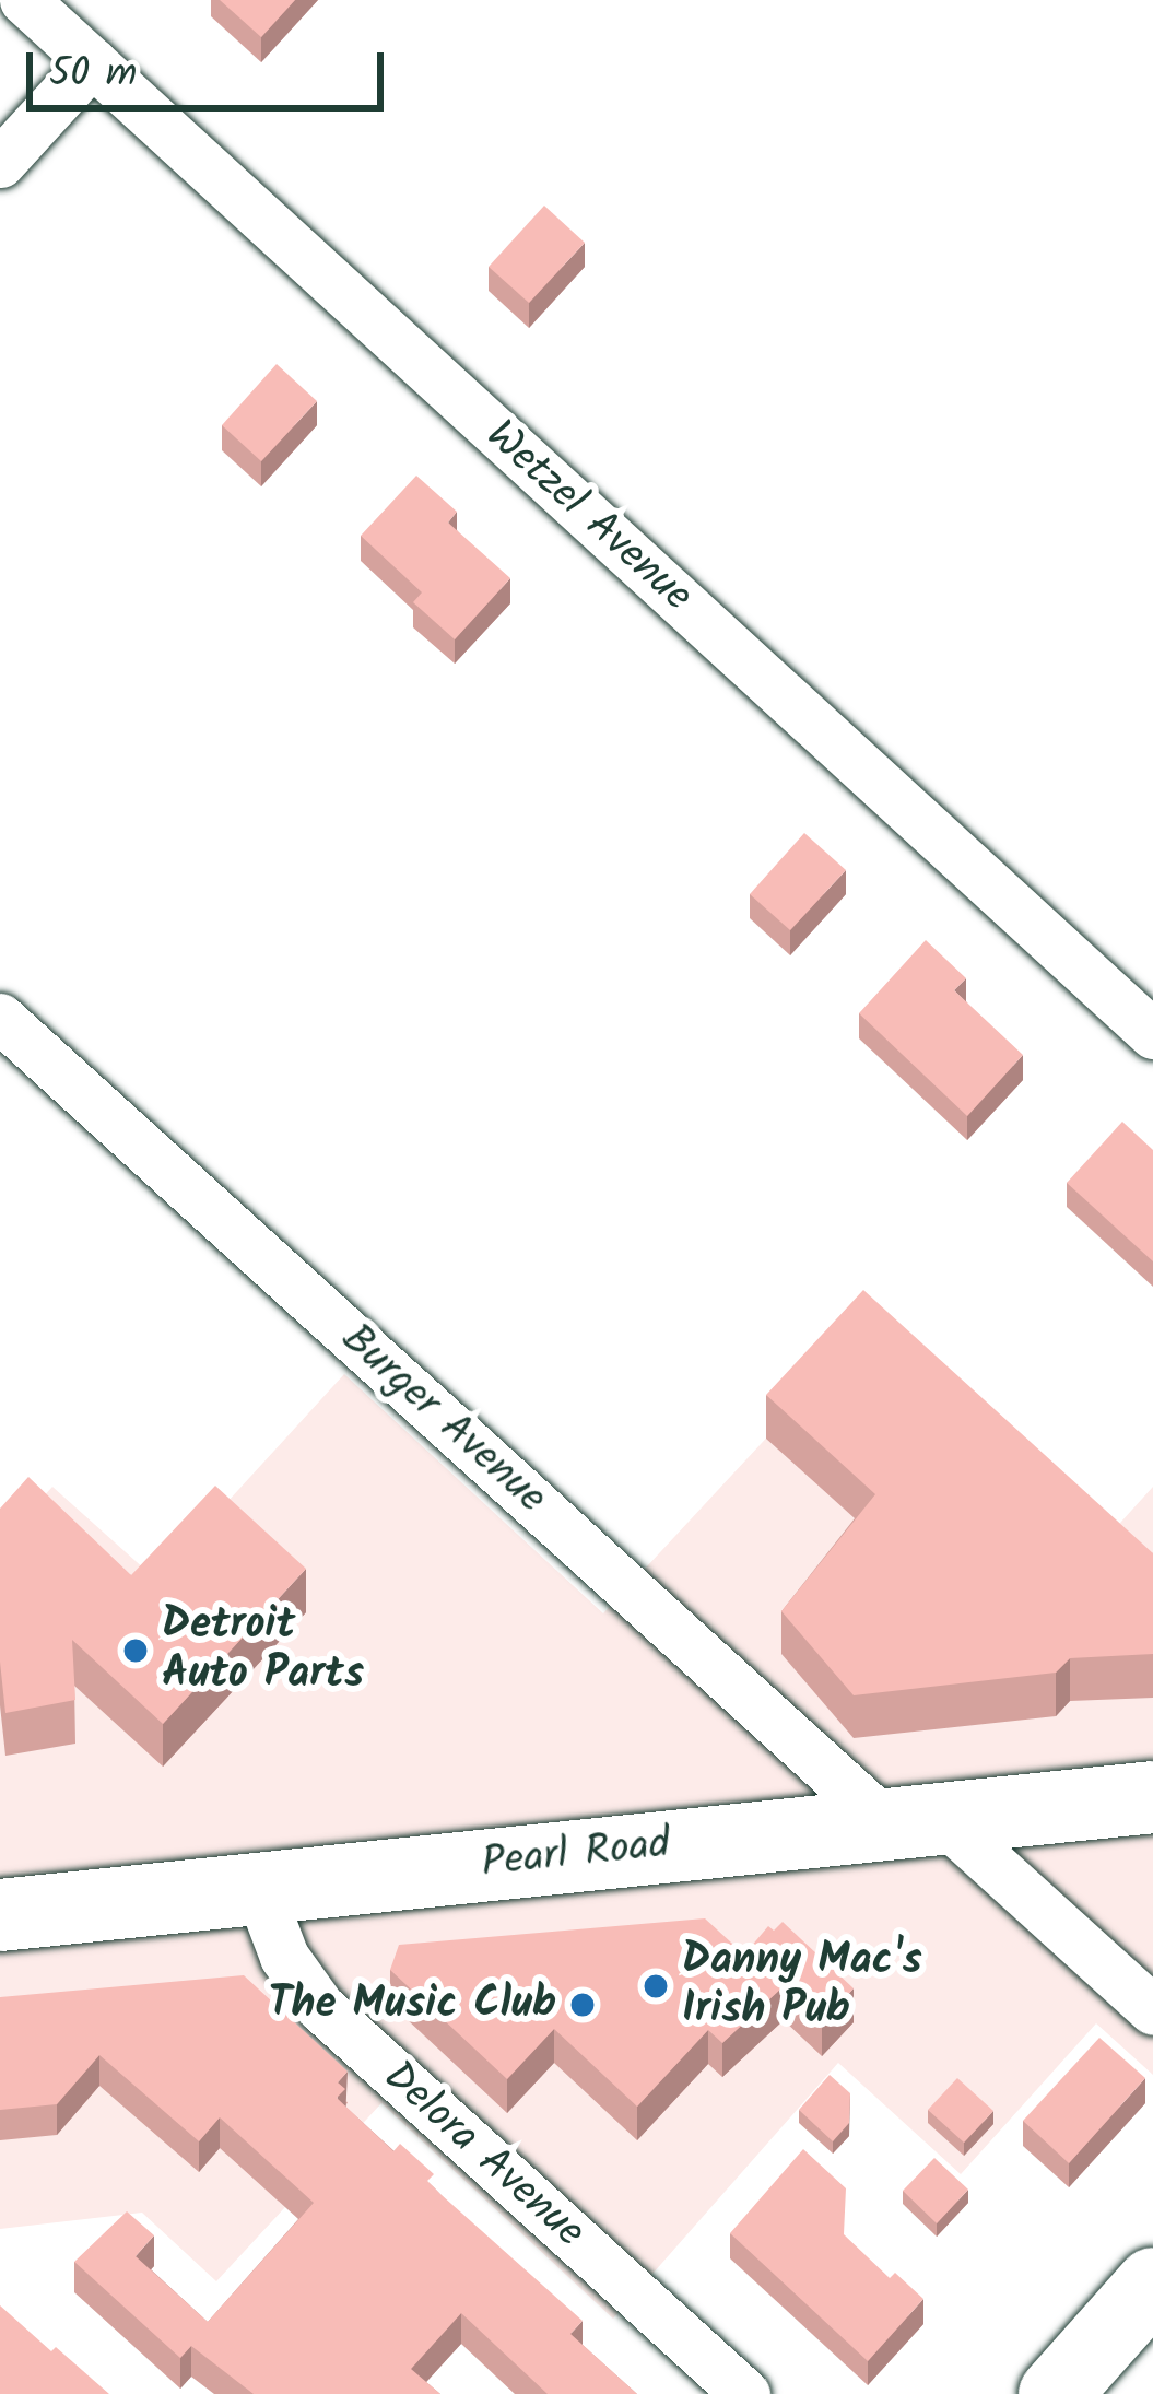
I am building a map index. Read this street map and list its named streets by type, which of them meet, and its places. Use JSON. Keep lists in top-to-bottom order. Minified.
{"streets":{"main road":["Pearl Road"],"street":["Wetzel Avenue","Burger Avenue","Delora Avenue"]},"crossings":[["Burger Avenue","Pearl Road"],["Pearl Road","Delora Avenue"]],"places":["Detroit Auto Parts","Danny Mac's Irish Pub","The Music Club"],"scale_bar":"50 m"}
